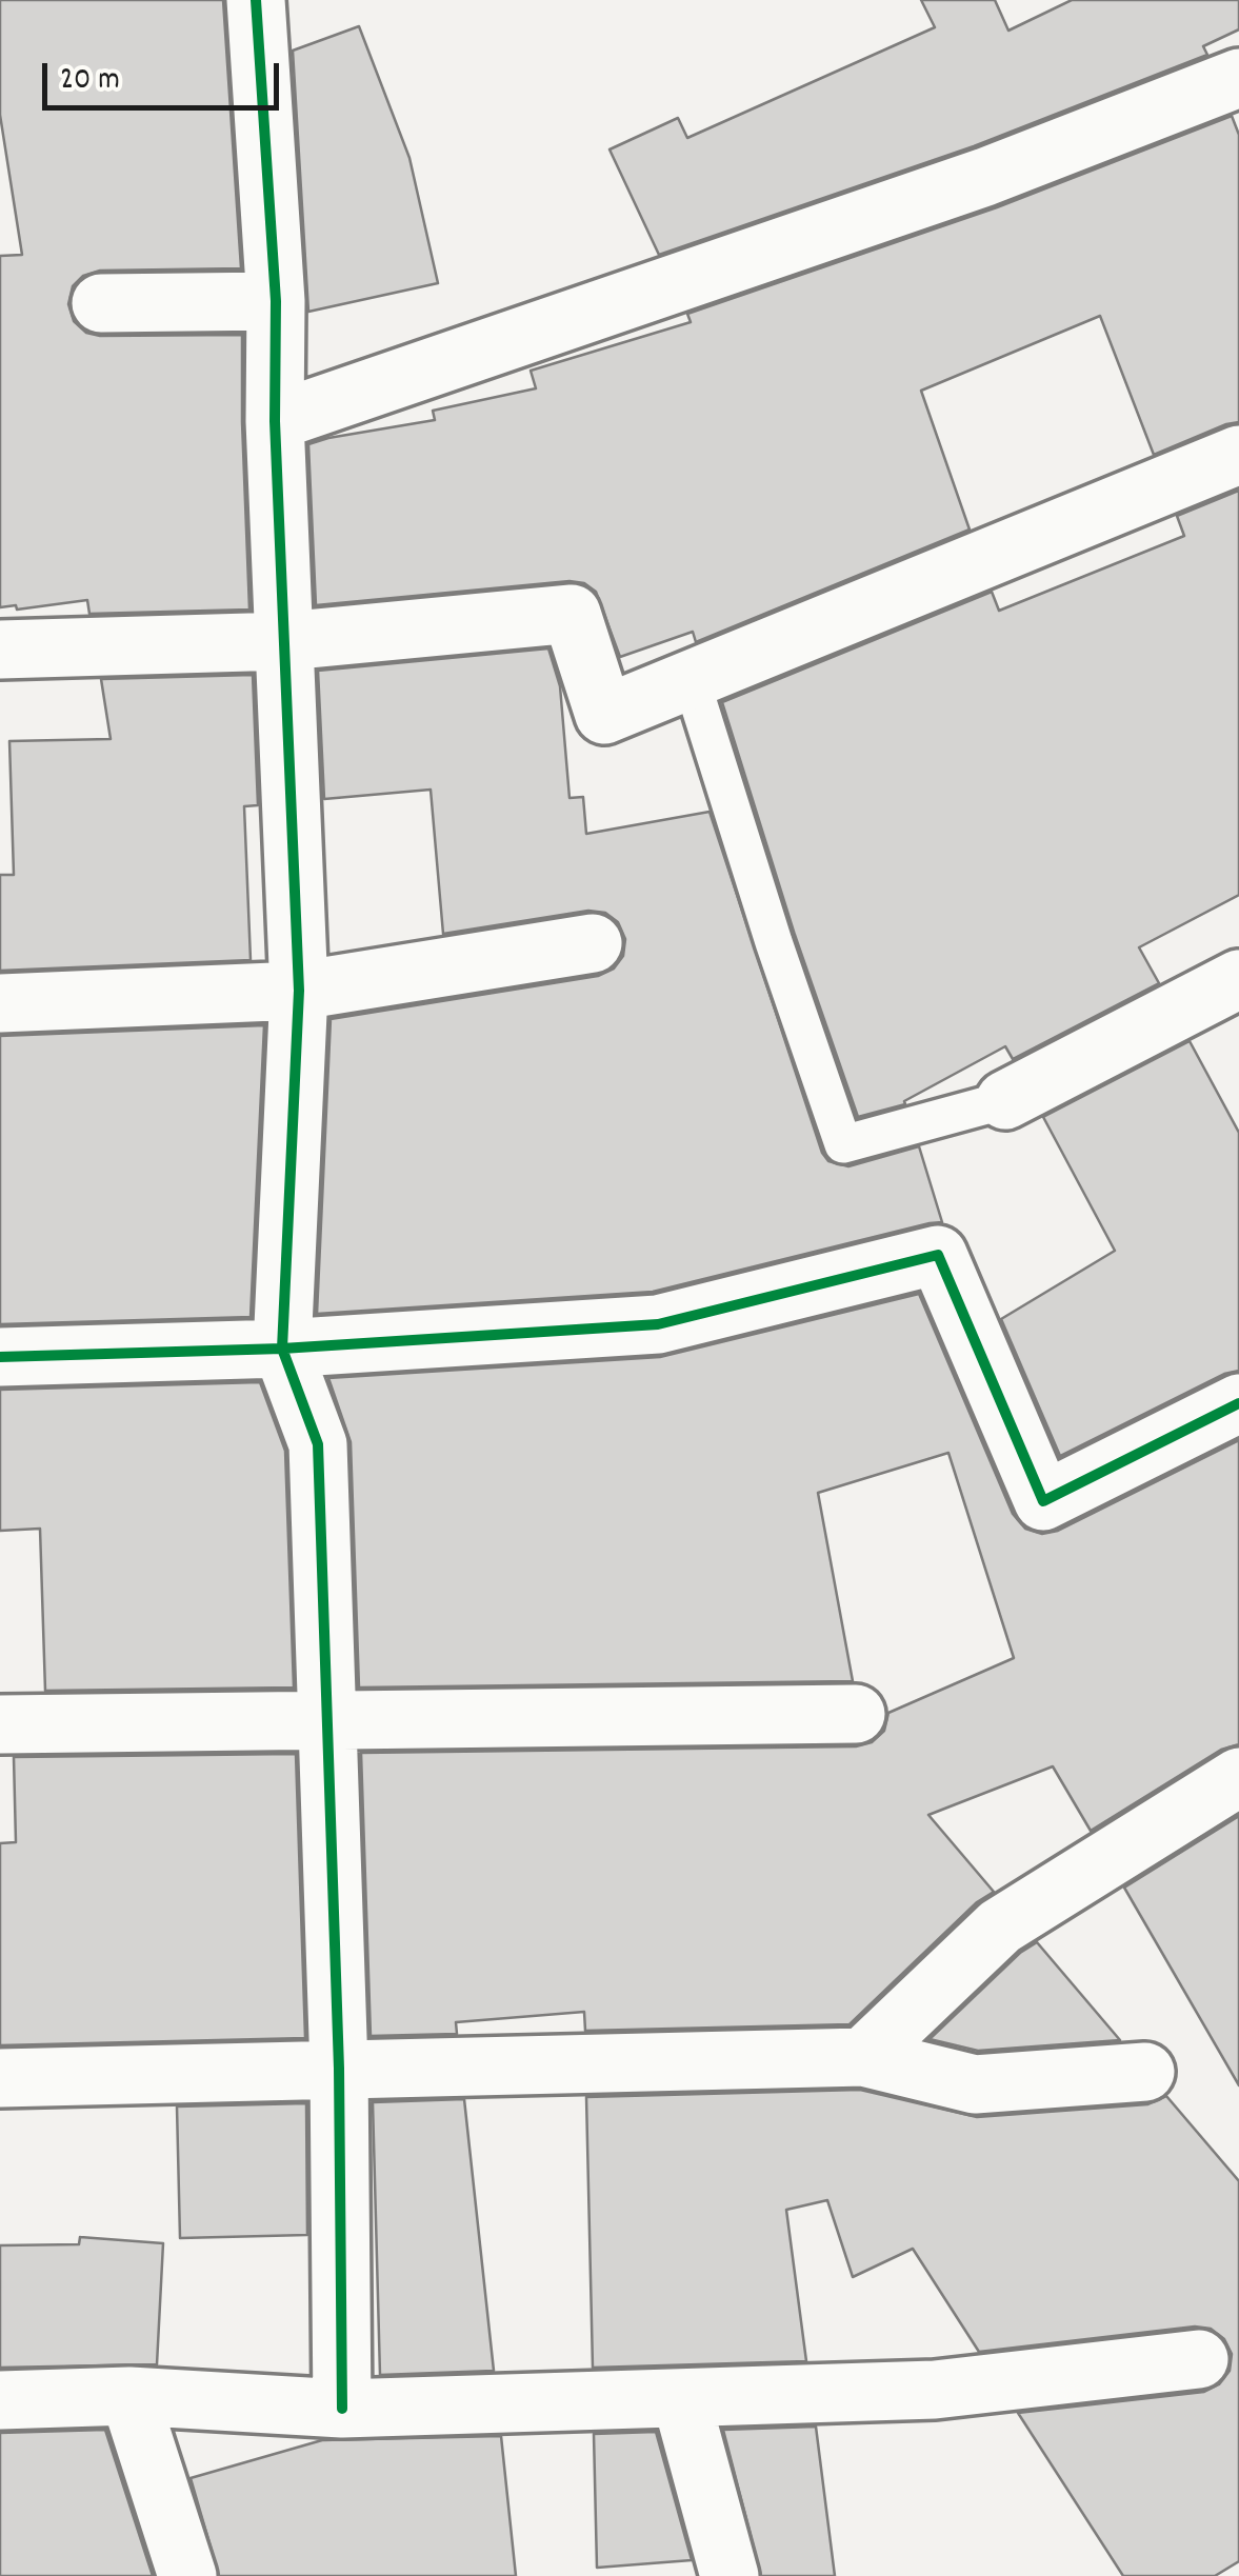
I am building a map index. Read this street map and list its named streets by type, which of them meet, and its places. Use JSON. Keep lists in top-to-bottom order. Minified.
{"scale_bar":"20 m"}
